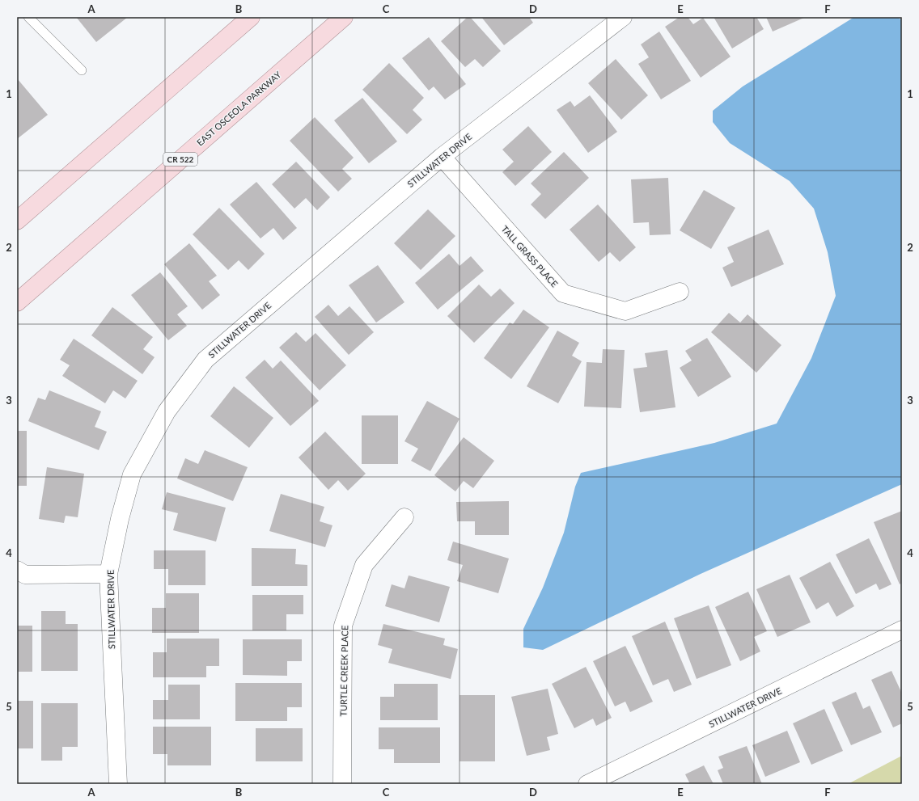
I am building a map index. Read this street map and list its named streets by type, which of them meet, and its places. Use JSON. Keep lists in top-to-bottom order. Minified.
{"streets":{"main road":["EAST OSCEOLA PARKWAY","CR 522"],"street":["STILLWATER DRIVE","TALL GRASS PLACE","TURTLE CREEK PLACE"]},"crossings":[["STILLWATER DRIVE","TALL GRASS PLACE"]],"grid":{"columns":["A","B","C","D","E","F"],"rows":["1","2","3","4","5"]}}
